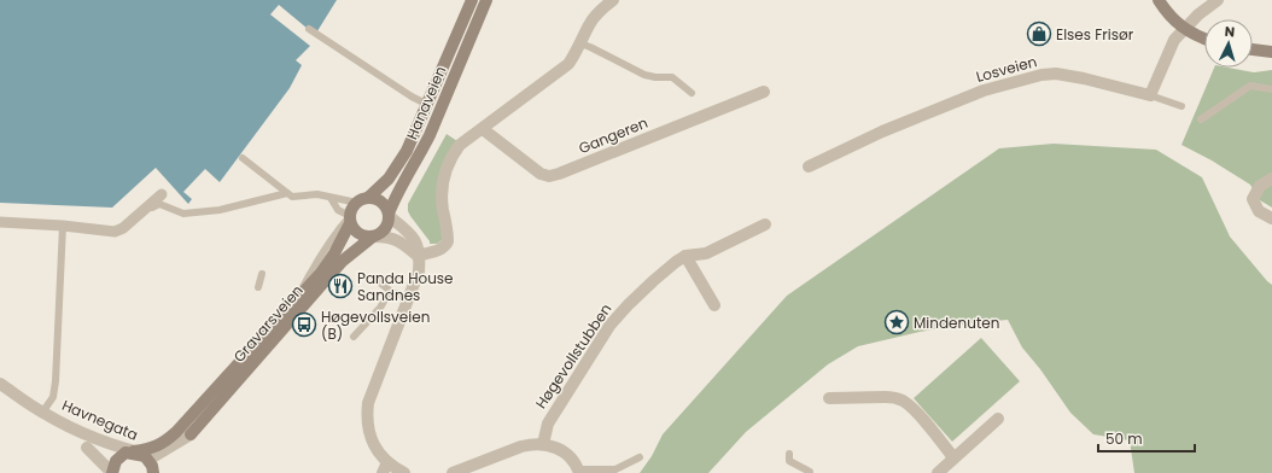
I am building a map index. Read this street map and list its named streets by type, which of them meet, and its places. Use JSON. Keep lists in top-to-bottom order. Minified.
{"streets":{"main road":["Hanaveien","Gravarsveien"],"street":["Losveien","Gangeren","Høgevollstubben","Havnegata"]},"crossings":[["Hanaveien","Gravarsveien"],["Gravarsveien","Havnegata"]],"places":{"shop":["Elses Frisør"],"restaurant":["Panda House Sandnes"],"place":["Mindenuten"],"bus stop":["Høgevollsveien (B)"]},"scale_bar":"50 m","north":"top"}
